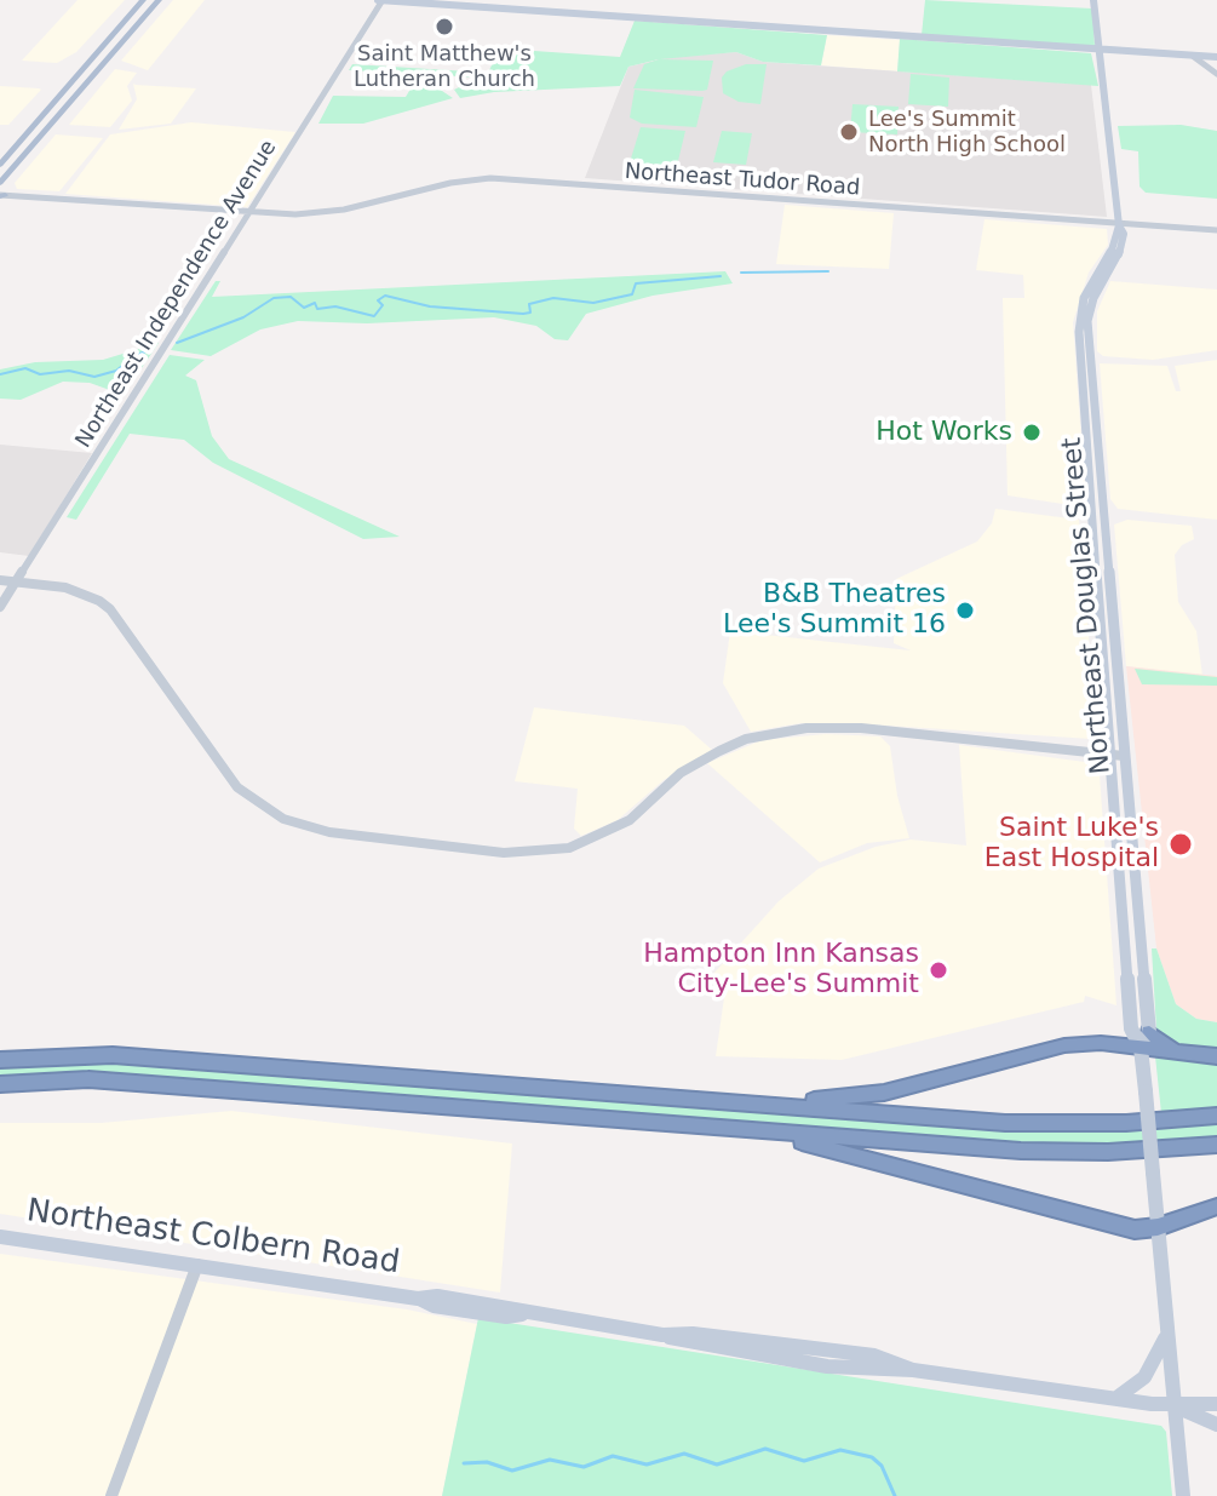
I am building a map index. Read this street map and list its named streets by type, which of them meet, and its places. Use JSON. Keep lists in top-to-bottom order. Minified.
{"streets":{"main road":["Northeast Douglas Street","Northeast Colbern Road"],"street":["Northeast Tudor Road","Northeast Independence Avenue"]},"crossings":[["Northeast Tudor Road","Northeast Independence Avenue"],["Northeast Tudor Road","Northeast Douglas Street"],["Northeast Douglas Street","Northeast Colbern Road"]],"places":["Saint Matthew's Lutheran Church","Lee's Summit North High School","Hot Works","B&B Theatres Lee's Summit 16","Saint Luke's East Hospital","Hampton Inn Kansas City-Lee's Summit"]}
